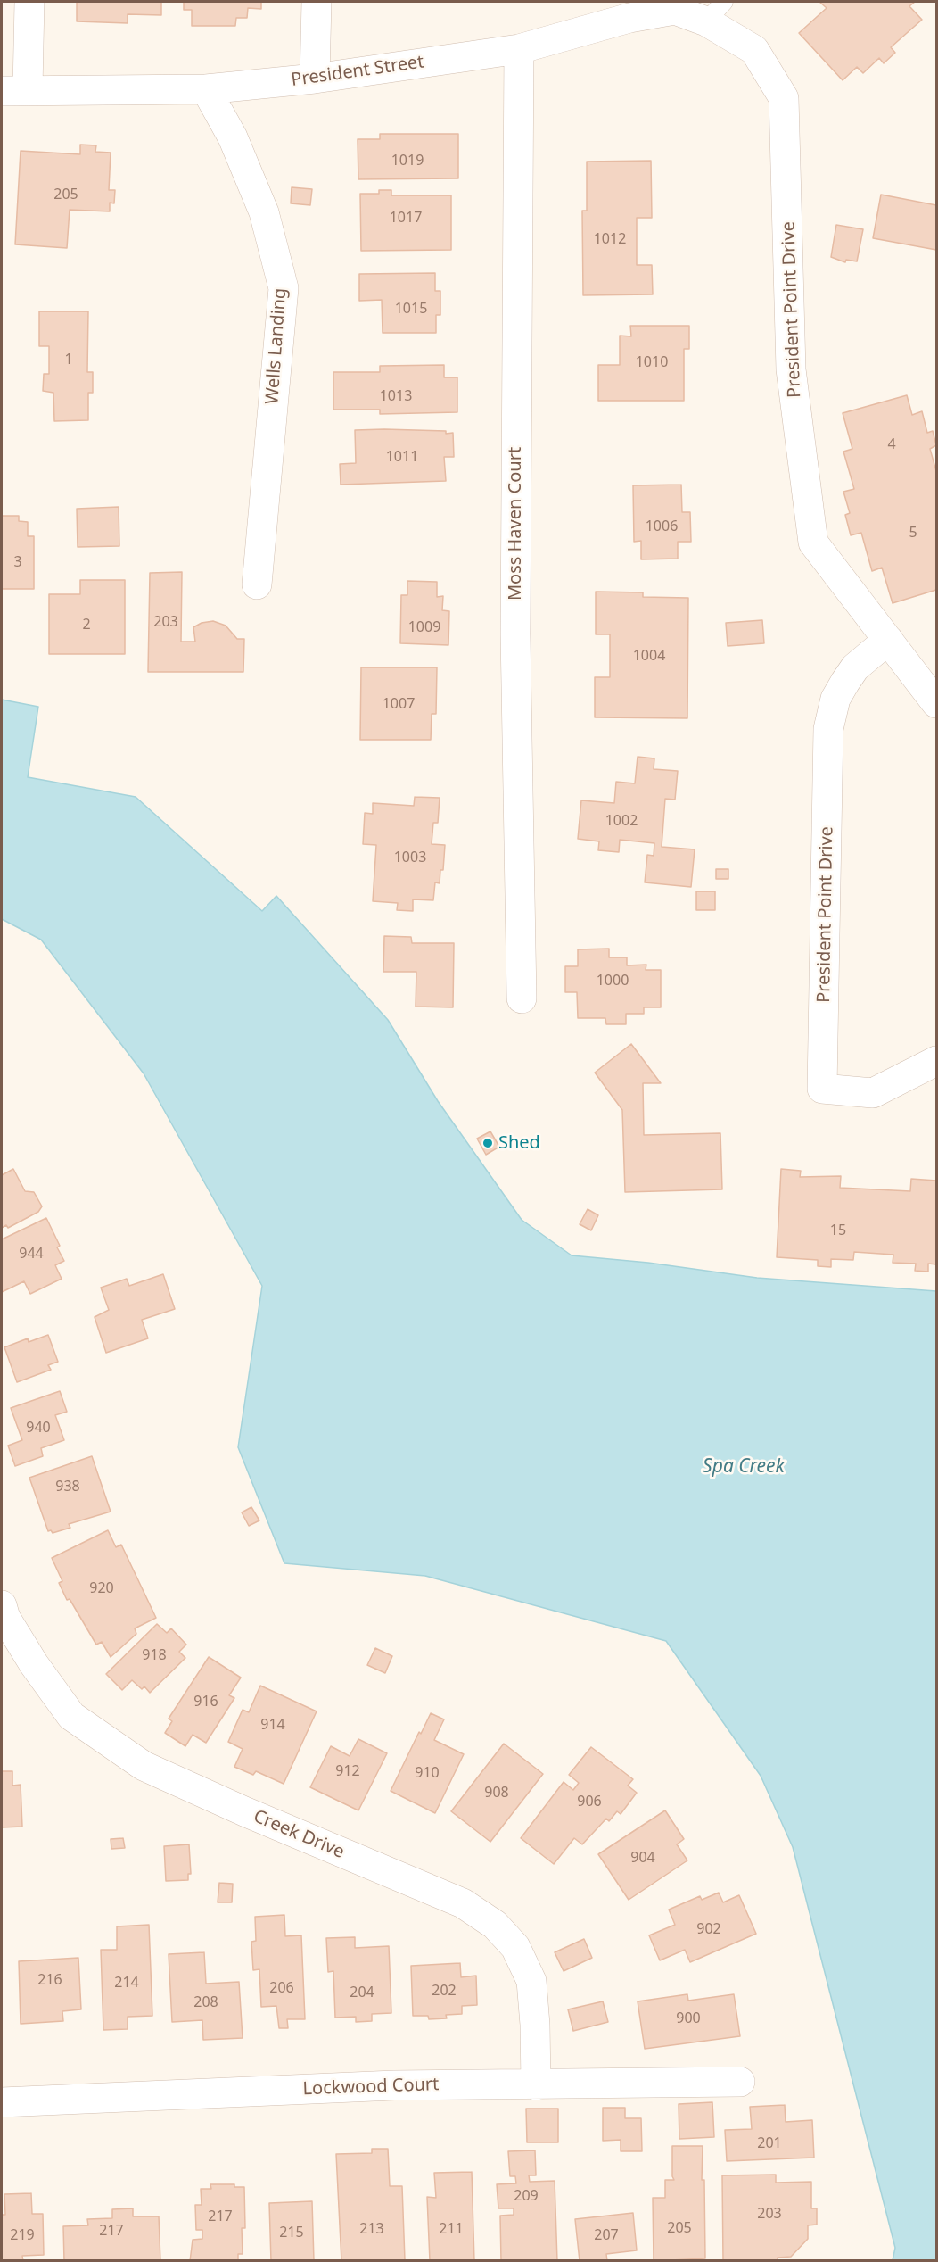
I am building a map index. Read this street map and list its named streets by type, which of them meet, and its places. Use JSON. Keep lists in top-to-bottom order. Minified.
{"streets":{"street":["President Street","President Point Drive","Wells Landing","Moss Haven Court","Creek Drive","Lockwood Court"]},"crossings":[["President Street","President Point Drive"],["President Street","Wells Landing"],["President Street","Moss Haven Court"],["Creek Drive","Lockwood Court"]],"water":["Spa Creek"],"places":["Shed"],"house_numbers":["1019","205","1017","1012","1015","1","1010","1013","4","1011","1006","5","3","203","2","1009","1004","1007","1002","1003","1000","15","944","940","938","920","918","916","914","912","910","908","906","904","902","216","214","206","202","204","208","900","201","209","203","217","205","213","211","217","215","219","207"]}
